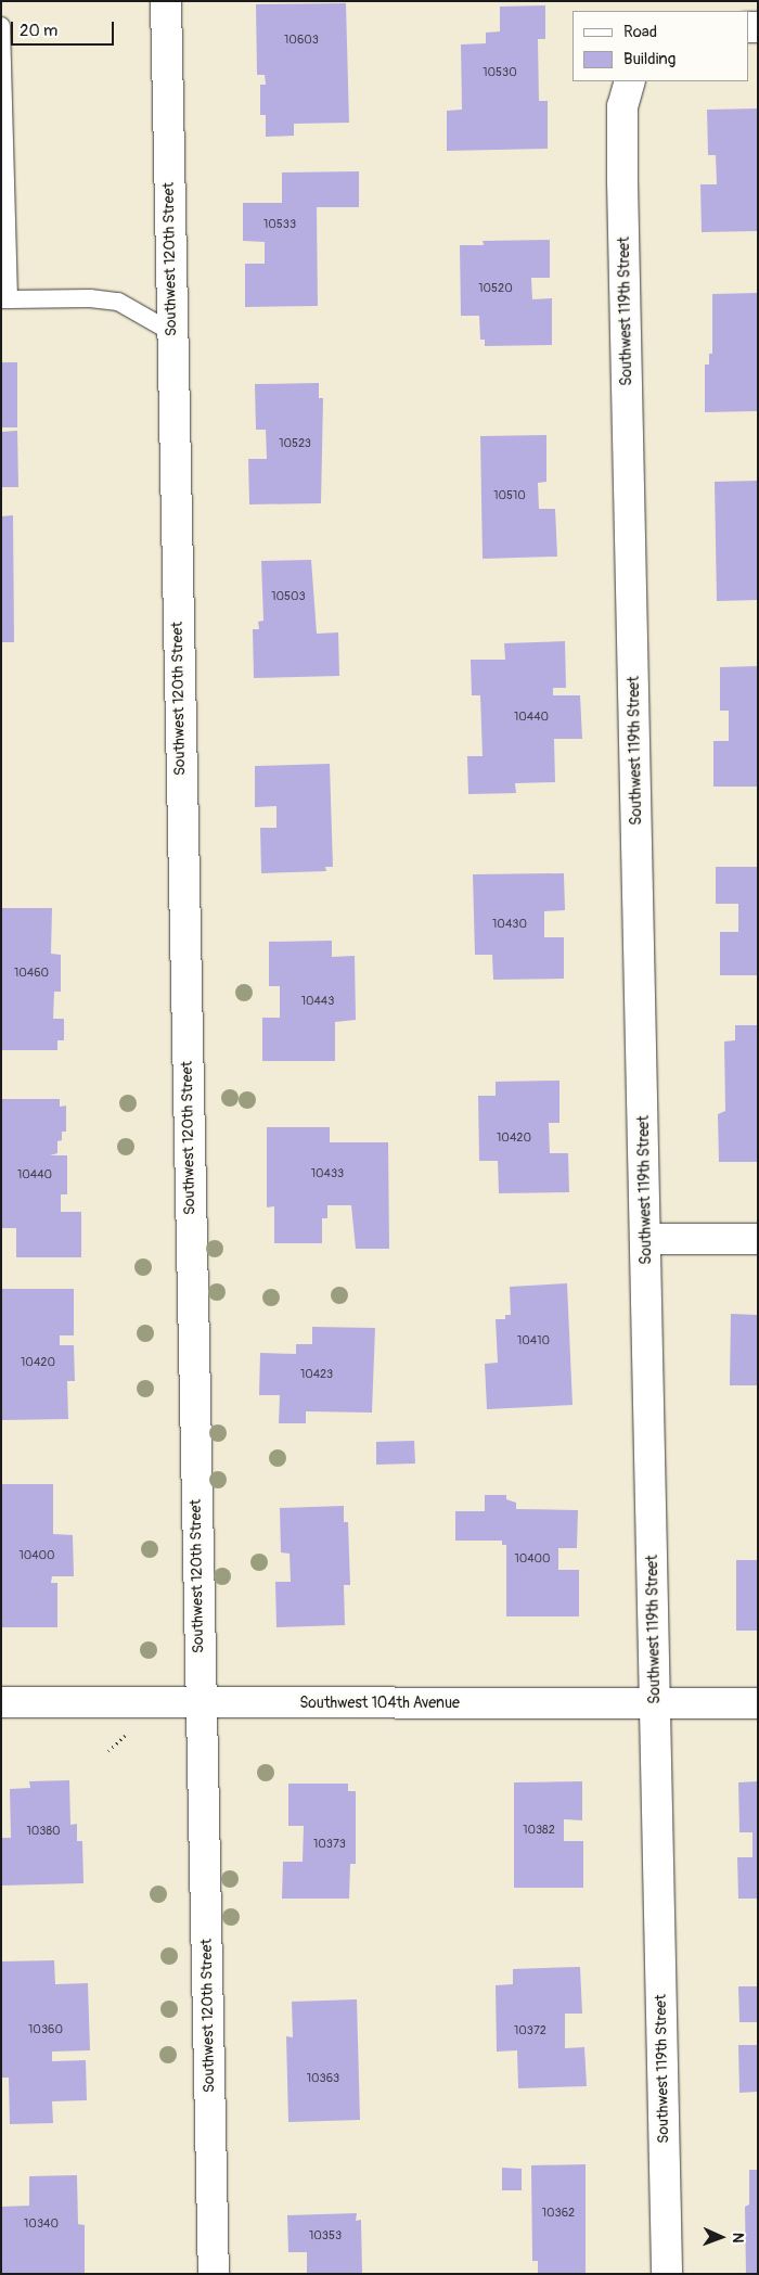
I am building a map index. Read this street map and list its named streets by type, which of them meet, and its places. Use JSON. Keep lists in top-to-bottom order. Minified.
{"streets":{"street":["Southwest 120th Street","Southwest 119th Street","Southwest 104th Avenue"]},"crossings":[["Southwest 120th Street","Southwest 104th Avenue"],["Southwest 119th Street","Southwest 104th Avenue"]],"house_numbers":["10603","10530","10533","10520","10523","10510","10503","10440","10430","10460","10443","10420","10433","10440","10410","10420","10423","10400","10400","10382","10380","10373","10360","10372","10363","10362","10340","10353"],"legend":["Road","Building"],"scale_bar":"20 m","north":"right"}
